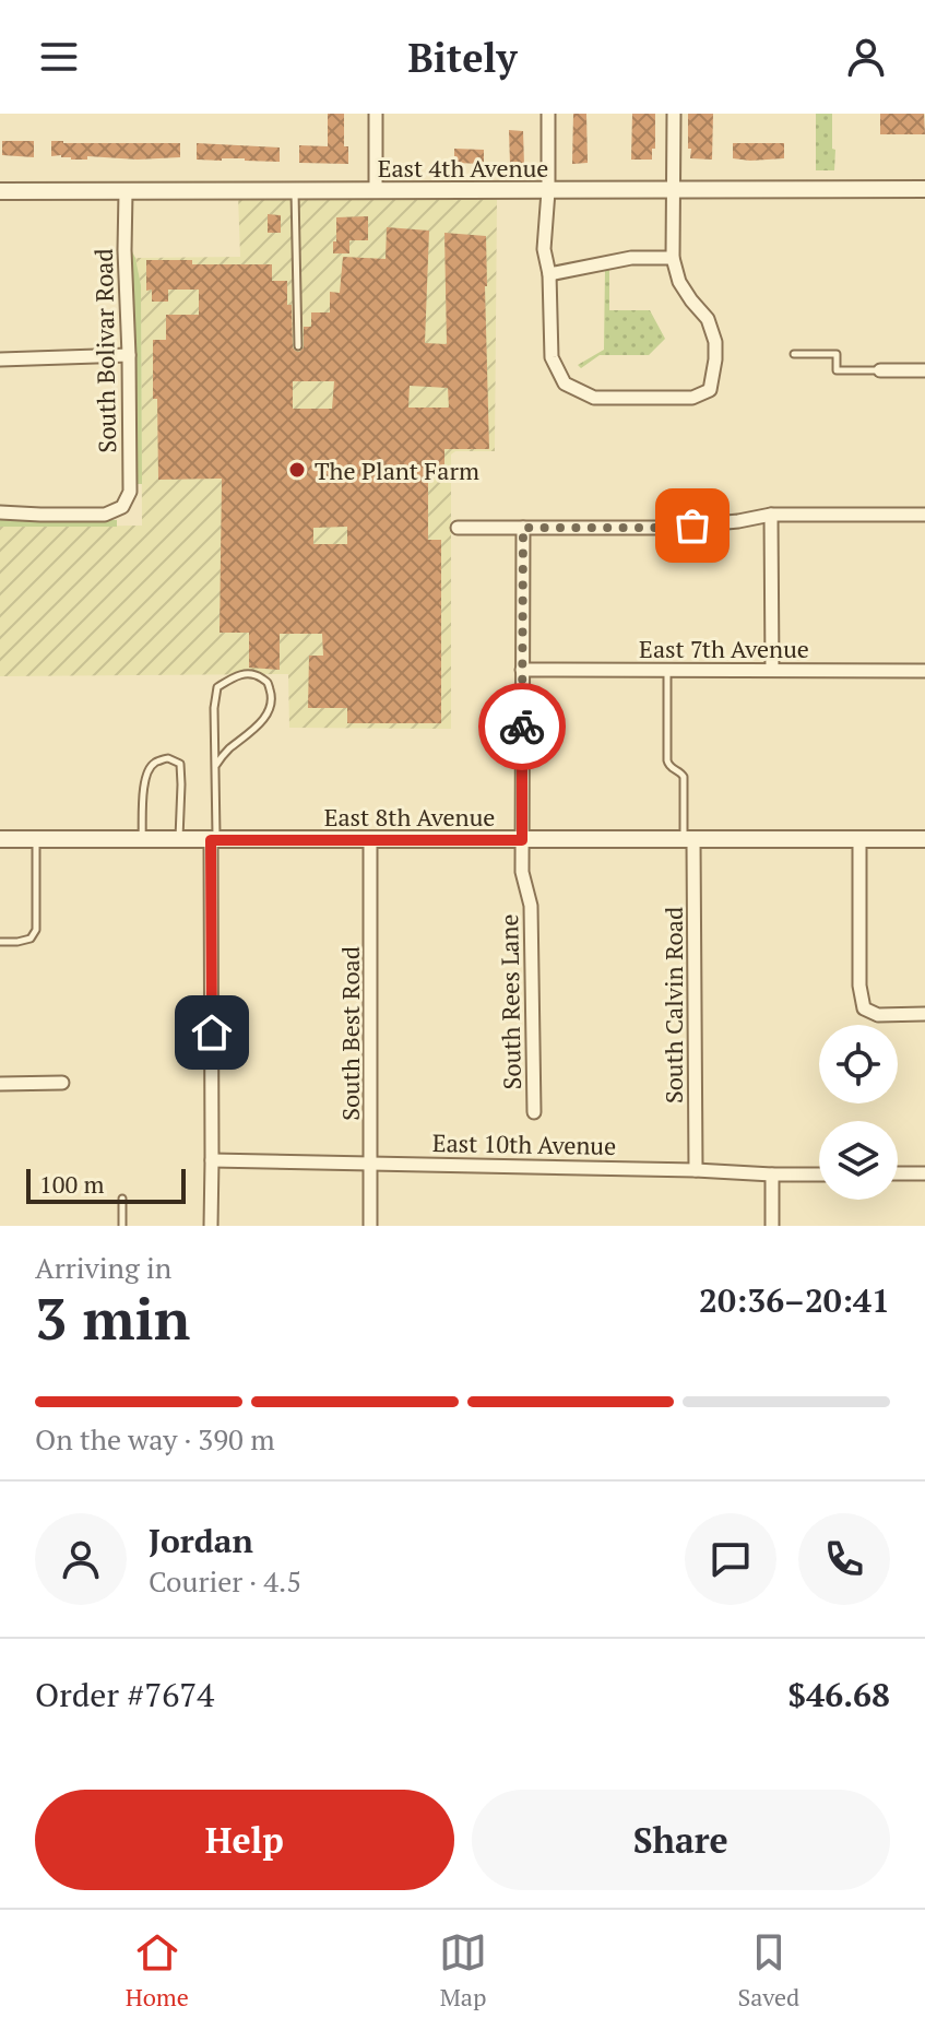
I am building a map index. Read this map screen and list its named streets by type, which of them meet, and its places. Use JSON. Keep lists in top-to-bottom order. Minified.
{"streets":{"street":["East 4th Avenue","South Bolivar Road","East 7th Avenue","East 8th Avenue","South Rees Lane","South Calvin Road","South Best Road","East 10th Avenue"]},"crossings":[["East 4th Avenue","South Bolivar Road"],["East 7th Avenue","South Rees Lane"],["East 8th Avenue","South Rees Lane"],["East 8th Avenue","South Calvin Road"],["East 8th Avenue","South Best Road"],["South Calvin Road","East 10th Avenue"],["South Best Road","East 10th Avenue"]],"places":["The Plant Farm"],"scale_bar":"100 m","page":{"header":"Bitely","scale":"100 m","heading":["3 min","Arriving in","20:36–20:41"],"panel":["Jordan","Courier · 4.5","Order #7674","$46.68"],"bar":"On the way · 390 m","buttons":["Help","Share"],"tabs":["Home","Map","Saved"]}}
